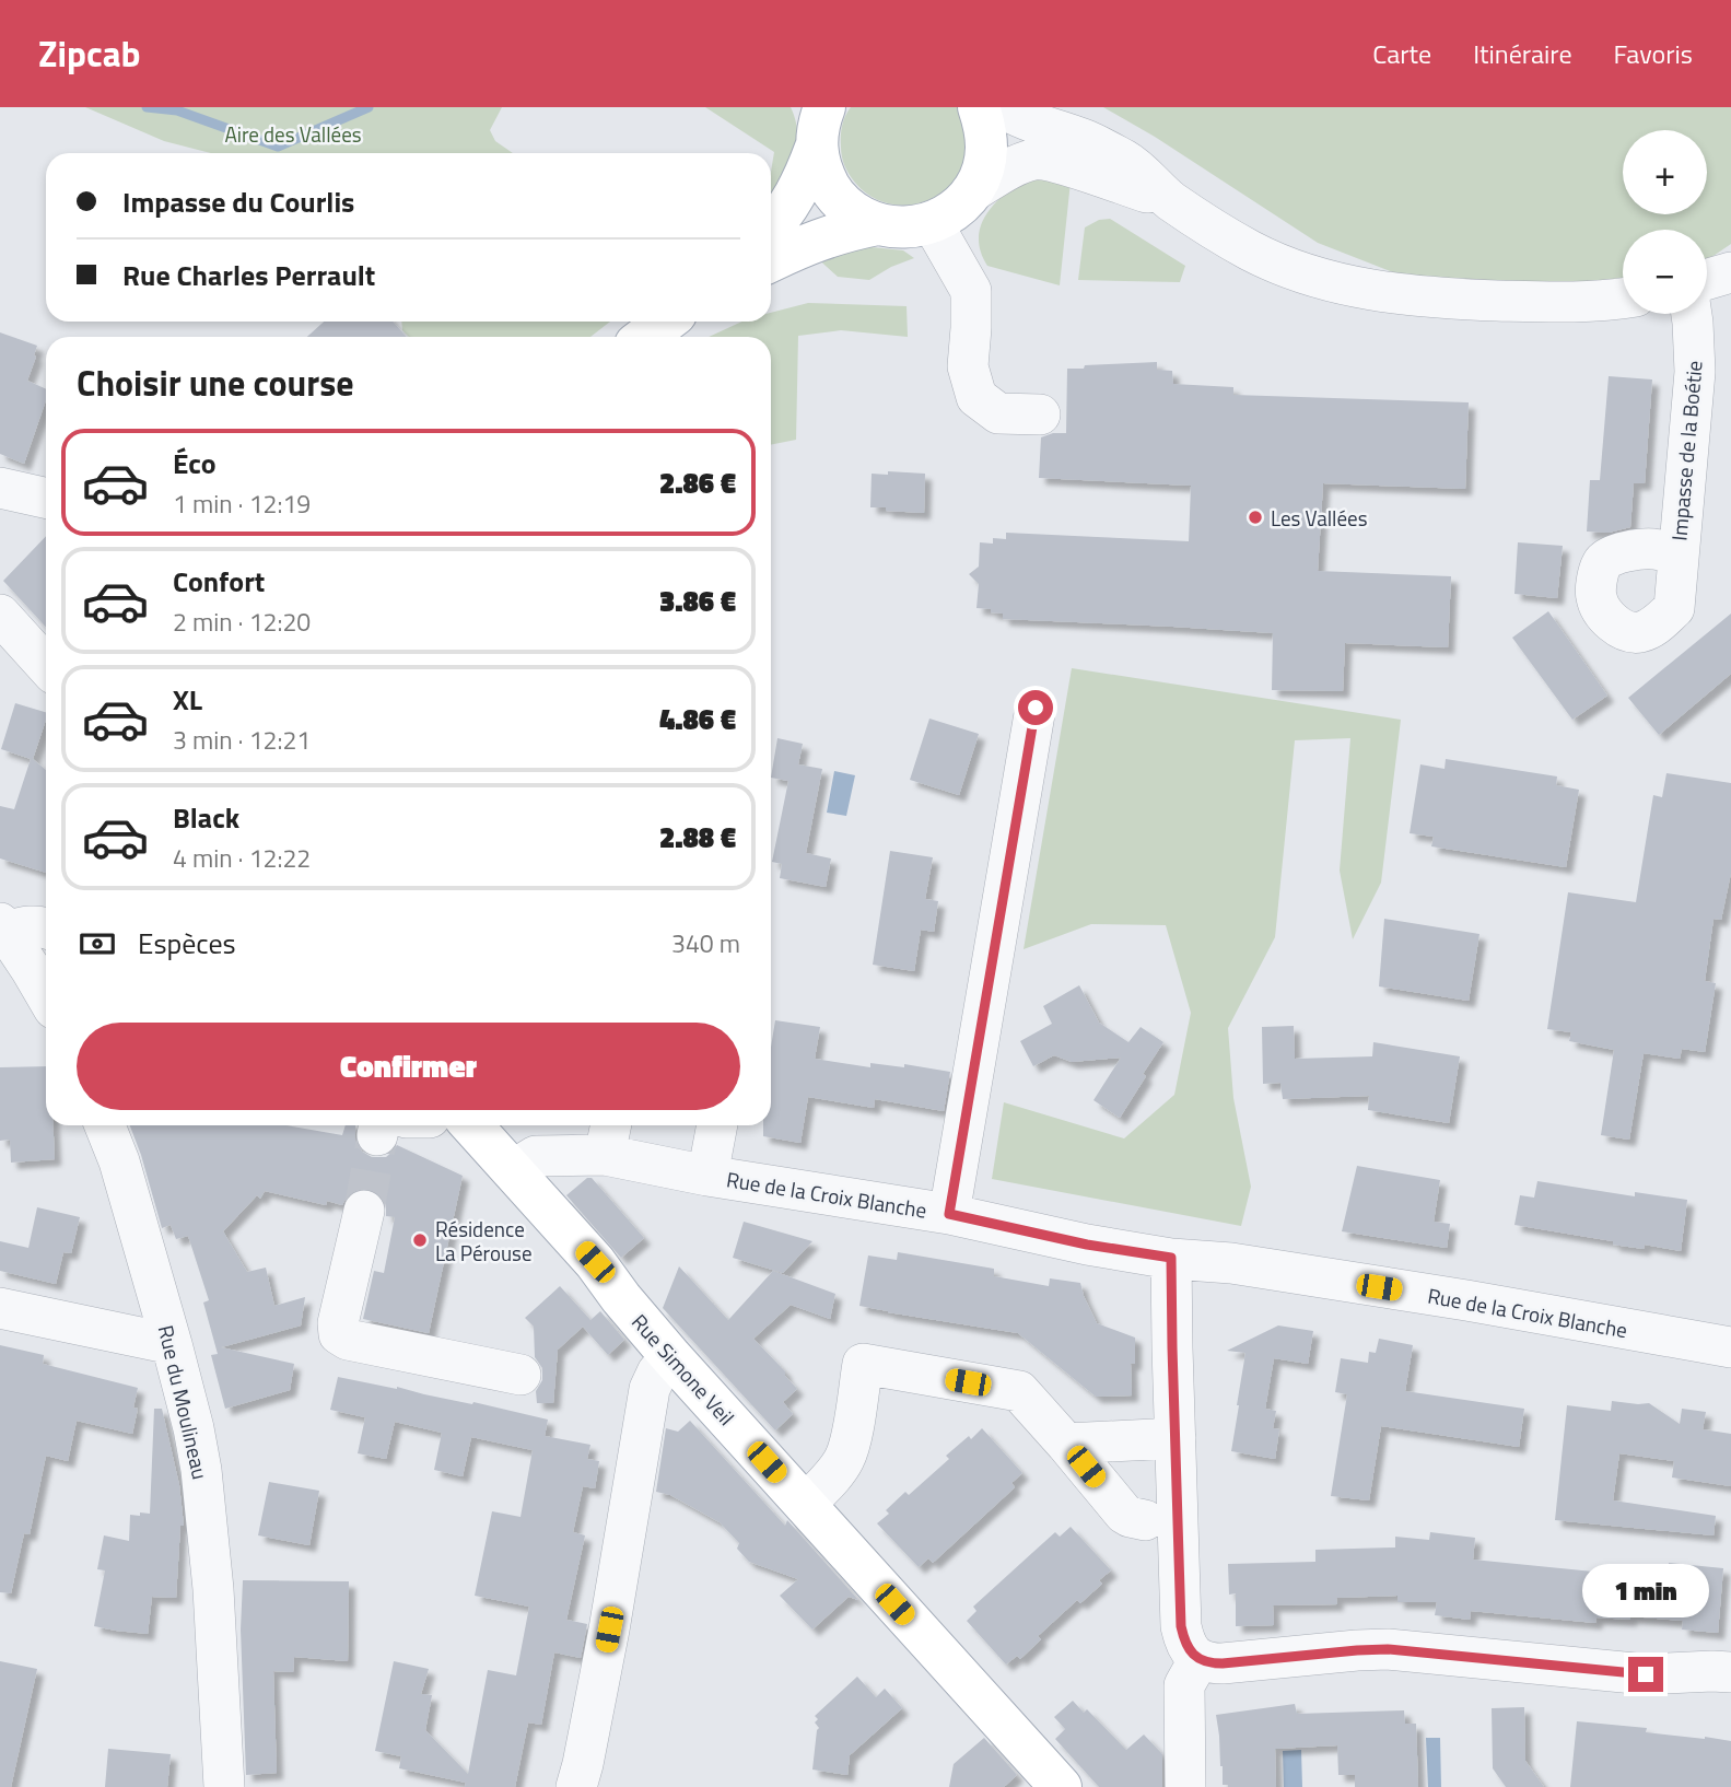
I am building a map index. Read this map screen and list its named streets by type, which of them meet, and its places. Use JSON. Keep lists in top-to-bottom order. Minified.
{"streets":{"main road":["Rue Simone Veil"],"street":["Impasse de la Boétie","Rue de la Croix Blanche","Rue du Moulineau"]},"crossings":[["Rue de la Croix Blanche","Rue Simone Veil"]],"parks":["Aire des Vallées"],"places":["Les Vallées","Résidence La Pérouse"],"page":{"header":"Zipcab","nav":["Carte","Itinéraire","Favoris"],"map_buttons":["+","−"],"banner":["Impasse du Courlis","Rue Charles Perrault"],"heading":"Choisir une course","list":[{"name":"Éco","note":"1 min · 12:19","value":"2.86 €"},{"name":"Confort","note":"2 min · 12:20","value":"3.86 €"},{"name":"XL","note":"3 min · 12:21","value":"4.86 €"},{"name":"Black","note":"4 min · 12:22","value":"2.88 €"}],"pay":["Espèces","340 m"],"buttons":"Confirmer","bubble":"1 min"}}
